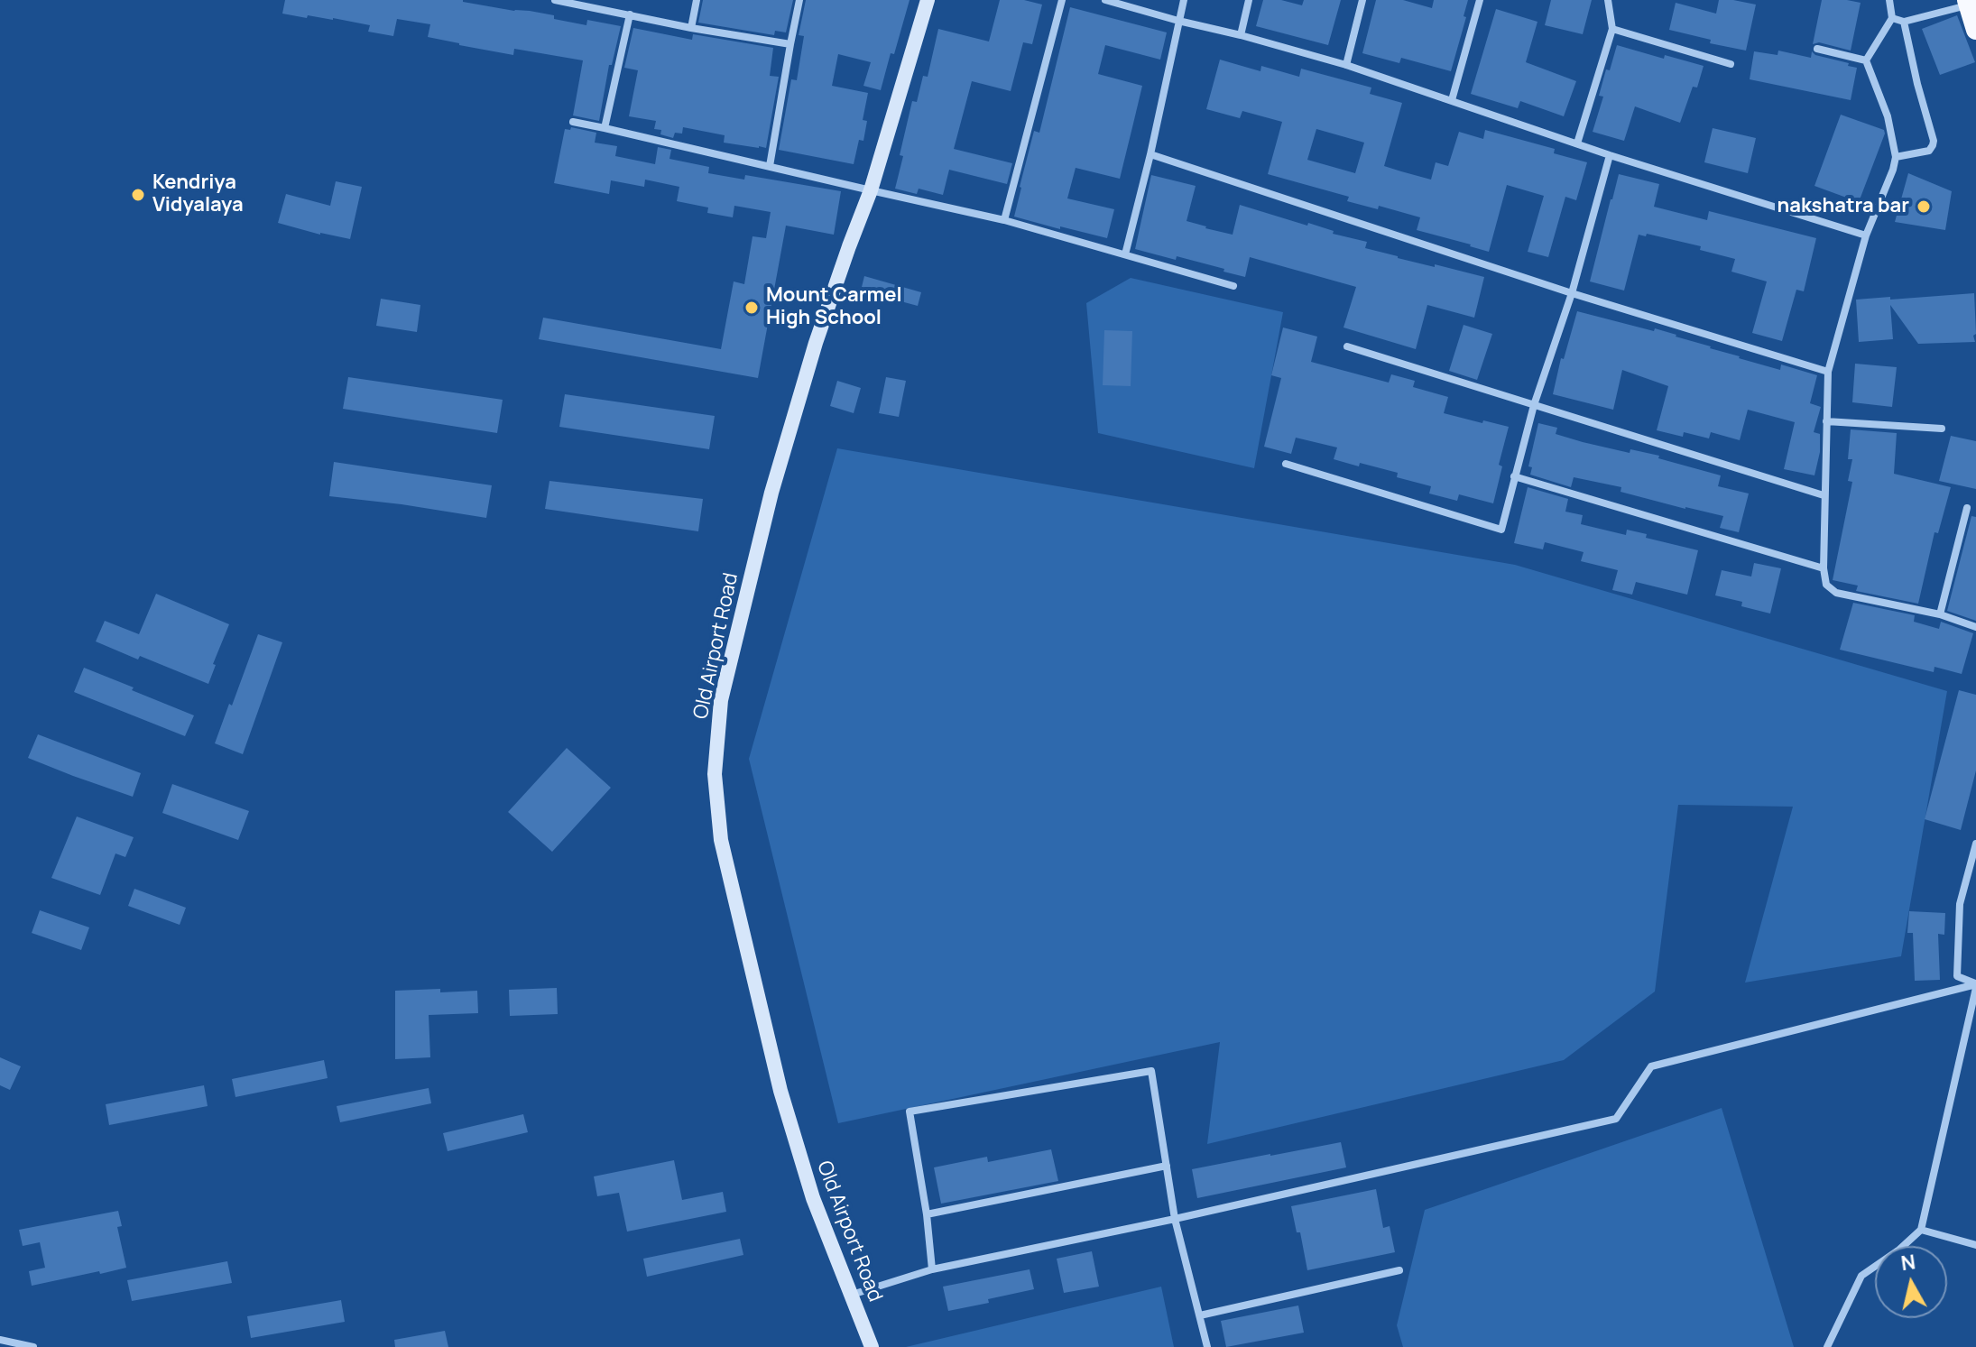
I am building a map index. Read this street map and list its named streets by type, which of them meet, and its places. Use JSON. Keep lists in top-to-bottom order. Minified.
{"streets":{"main road":["Old Airport Road"]},"places":["Kendriya Vidyalaya","nakshatra bar","Mount Carmel High School"],"north":"top"}
